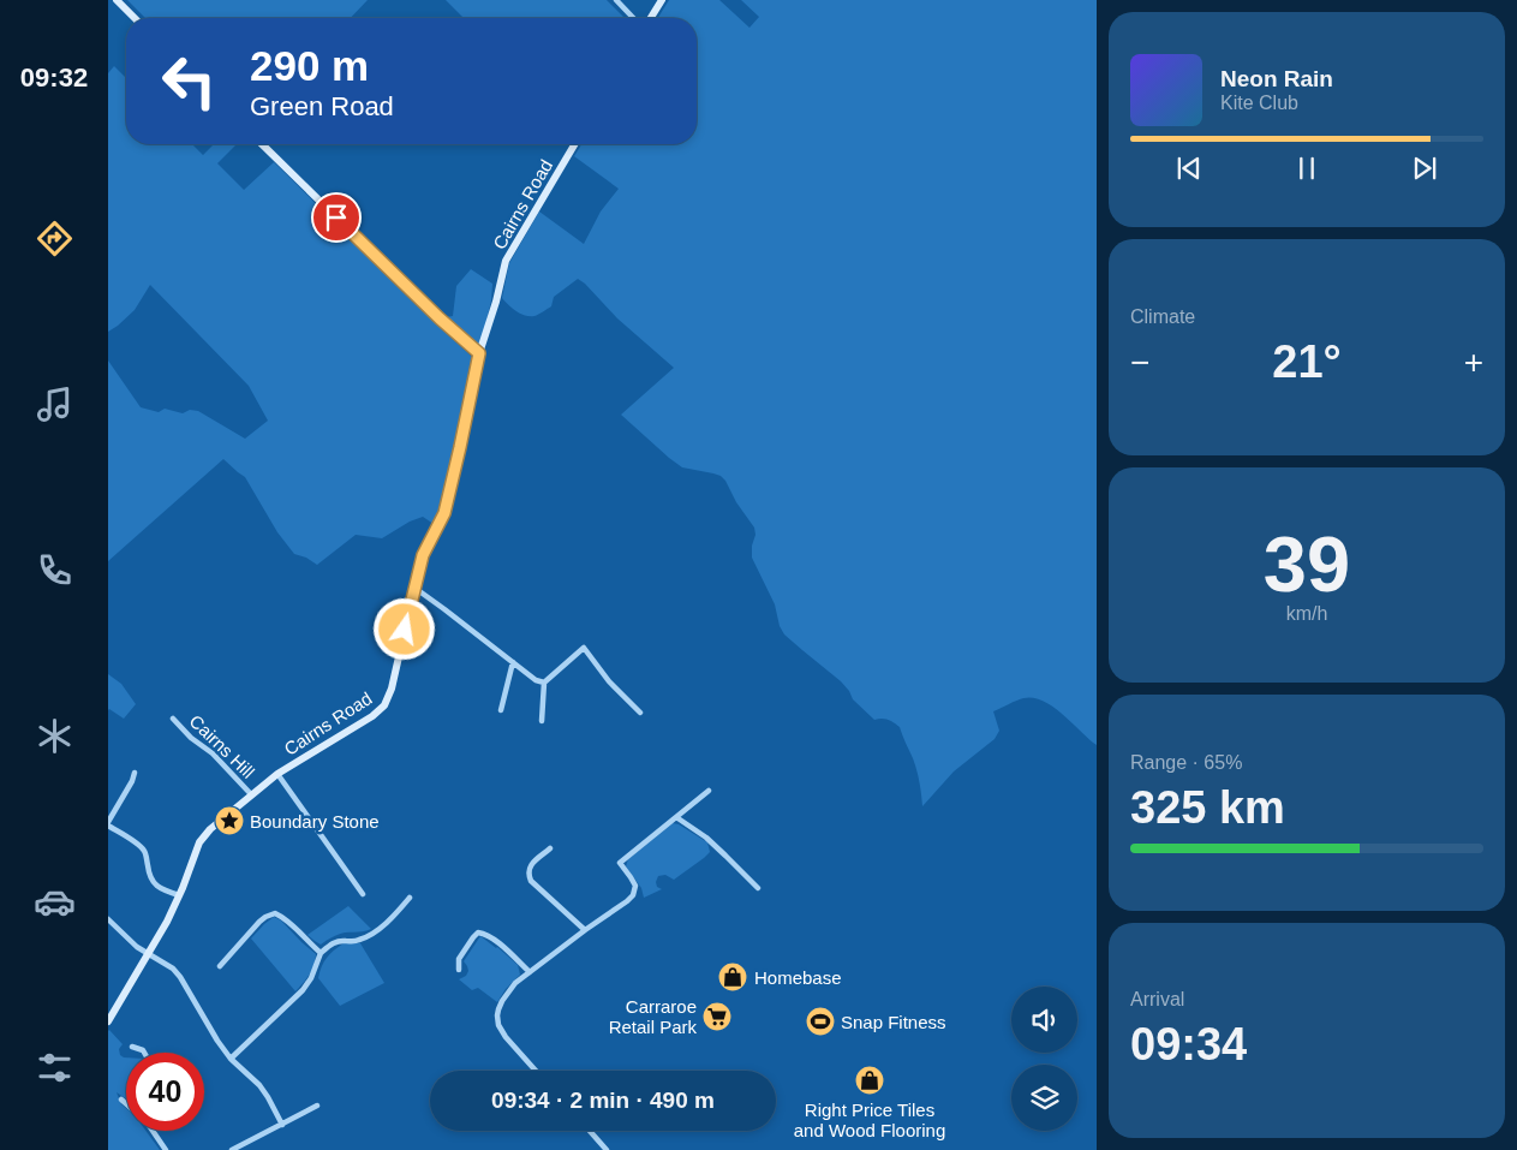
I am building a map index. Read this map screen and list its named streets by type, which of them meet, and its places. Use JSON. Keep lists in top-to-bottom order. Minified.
{"streets":{"street":["Cairns Road","Cairns Hill"]},"crossings":[["Cairns Road","Cairns Hill"]],"places":{"place":["Boundary Stone"],"shop":["Homebase","Right Price Tiles and Wood Flooring"],"supermarket":["Carraroe Retail Park"],"sports":["Snap Fitness"]},"page":{"tabs":"09:32","turn":["290 m","Green Road"],"song":["Neon Rain","Kite Club"],"tile":["Climate",["39","km/h"],["Range · 65%","325 km"],["Arrival","09:34"]],"heat":["−","21°","+"],"limit":"40","trip":"09:34 · 2 min · 490 m"}}
